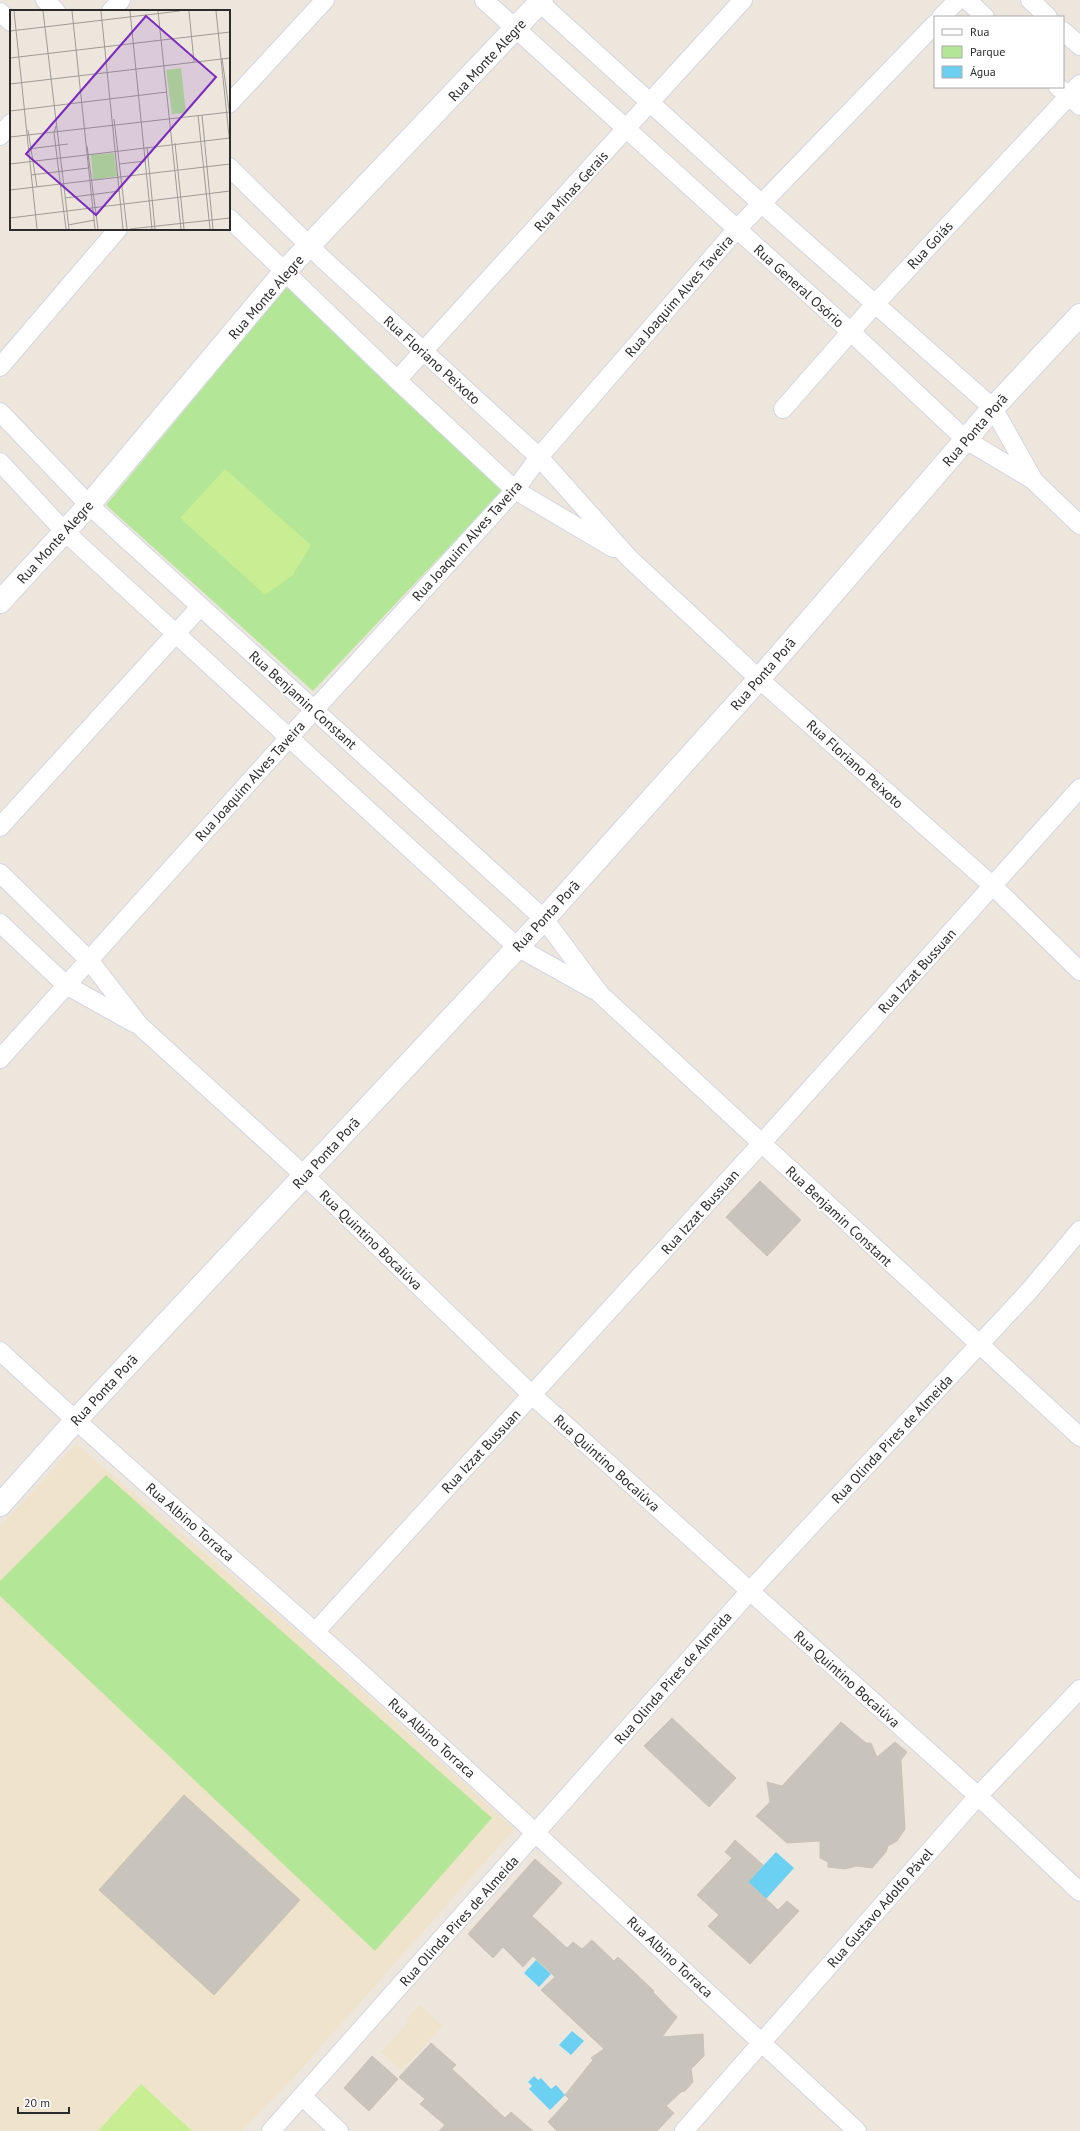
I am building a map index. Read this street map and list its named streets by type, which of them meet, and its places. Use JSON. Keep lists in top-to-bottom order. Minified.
{"streets":{"street":["Rua Monte Alegre","Rua Minas Gerais","Rua Goiás","Rua General Osório","Rua Joaquim Alves Taveira","Rua Floriano Peixoto","Rua Ponta Porã","Rua Benjamin Constant","Rua Izzat Bussuan","Rua Quintino Bocaiúva","Rua Olinda Pires de Almeida","Rua Albino Torraca","Rua Gustavo Adolfo Pável"]},"crossings":[["Rua Monte Alegre","Rua General Osório"],["Rua Monte Alegre","Rua Floriano Peixoto"],["Rua Monte Alegre","Rua Benjamin Constant"],["Rua Minas Gerais","Rua General Osório"],["Rua Minas Gerais","Rua Floriano Peixoto"],["Rua Goiás","Rua General Osório"],["Rua General Osório","Rua Joaquim Alves Taveira"],["Rua General Osório","Rua Ponta Porã"],["Rua Joaquim Alves Taveira","Rua Floriano Peixoto"],["Rua Joaquim Alves Taveira","Rua Benjamin Constant"],["Rua Joaquim Alves Taveira","Rua Quintino Bocaiúva"],["Rua Floriano Peixoto","Rua Ponta Porã"],["Rua Floriano Peixoto","Rua Izzat Bussuan"],["Rua Ponta Porã","Rua Benjamin Constant"],["Rua Ponta Porã","Rua Quintino Bocaiúva"],["Rua Ponta Porã","Rua Albino Torraca"],["Rua Benjamin Constant","Rua Izzat Bussuan"],["Rua Benjamin Constant","Rua Olinda Pires de Almeida"],["Rua Izzat Bussuan","Rua Quintino Bocaiúva"],["Rua Izzat Bussuan","Rua Albino Torraca"],["Rua Quintino Bocaiúva","Rua Olinda Pires de Almeida"],["Rua Quintino Bocaiúva","Rua Gustavo Adolfo Pável"],["Rua Olinda Pires de Almeida","Rua Albino Torraca"],["Rua Albino Torraca","Rua Gustavo Adolfo Pável"]],"legend":["Rua","Parque","Água"],"scale_bar":"20 m"}
